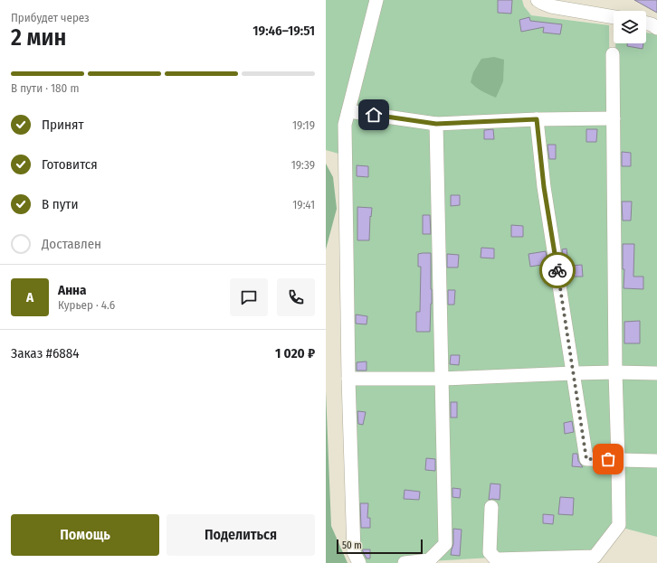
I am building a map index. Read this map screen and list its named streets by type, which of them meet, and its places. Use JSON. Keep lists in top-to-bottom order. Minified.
{"scale_bar":"50 m","page":{"heading":["2 мин","Прибудет через","19:46–19:51"],"panel":["Анна","Курьер · 4.6","Заказ #6884","1 020 ₽"],"bar":"В пути · 180 m","list":[["Принят","19:19"],["Готовится","19:39"],["В пути","19:41"],"Доставлен"],"round":"А","buttons":["Помощь","Поделиться"],"scale":"50 m"}}
